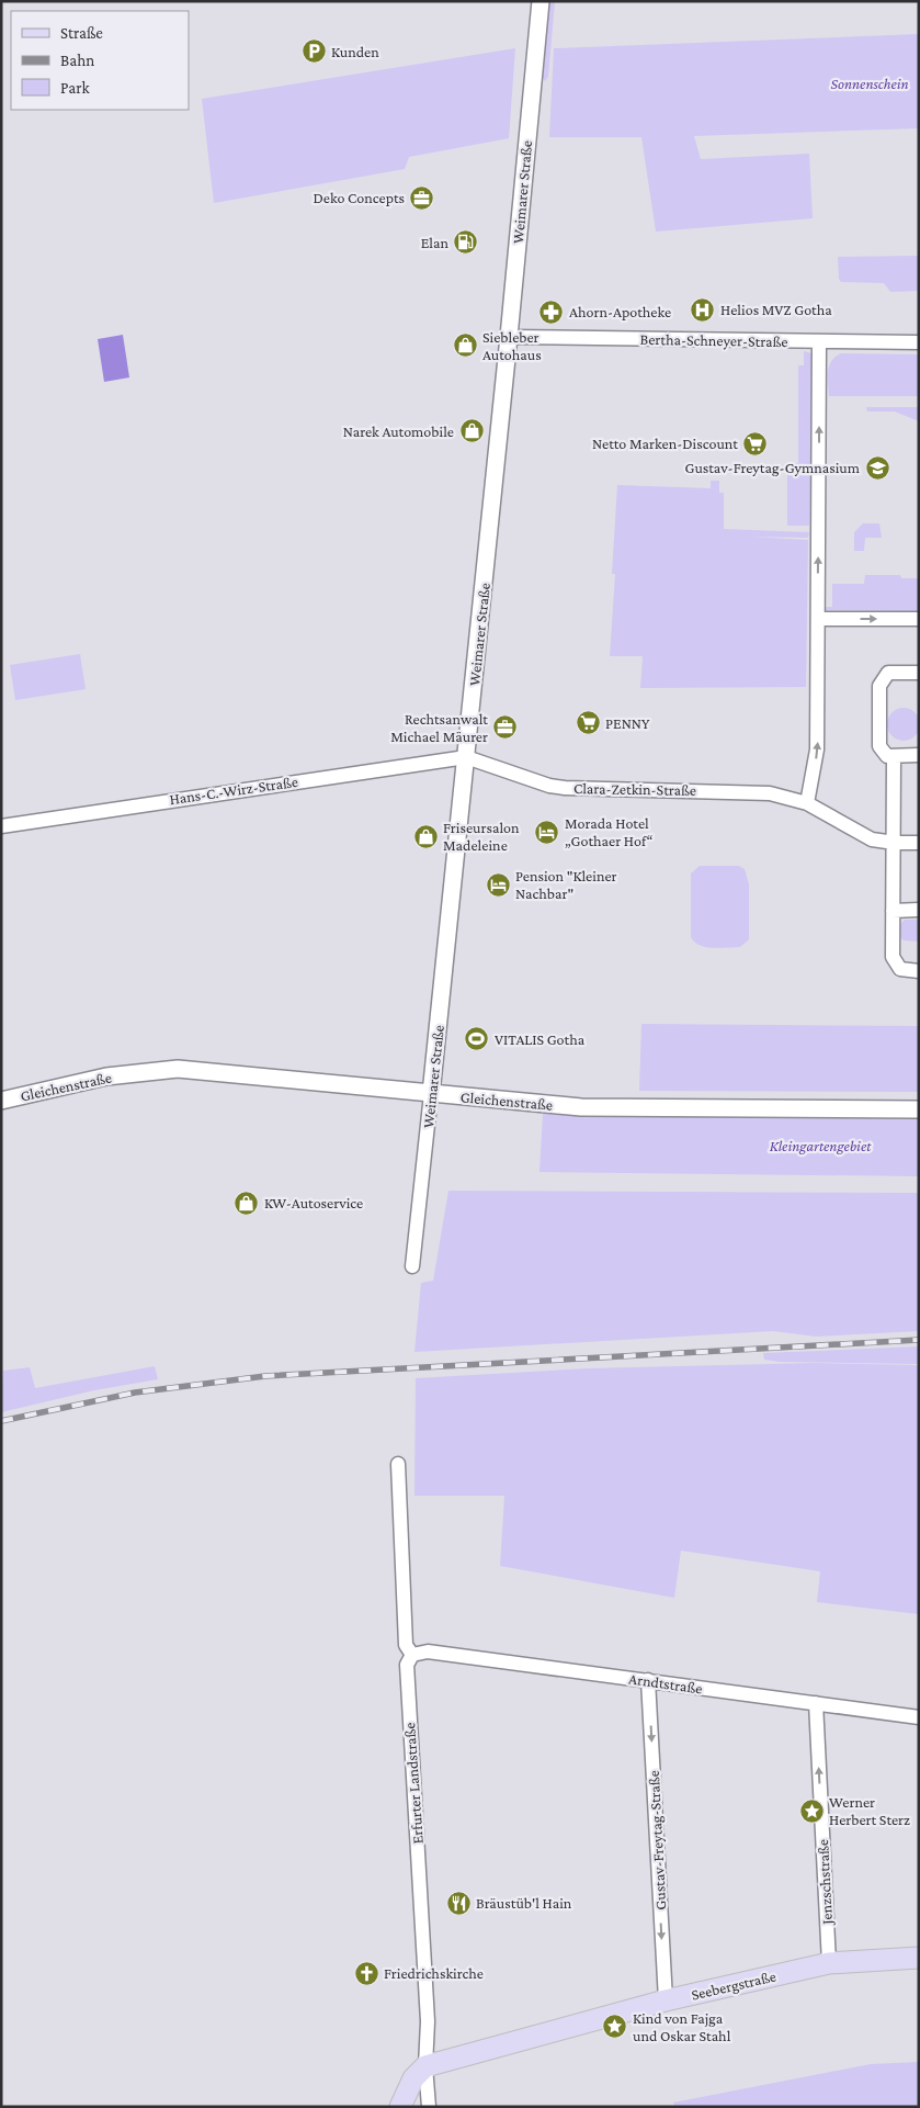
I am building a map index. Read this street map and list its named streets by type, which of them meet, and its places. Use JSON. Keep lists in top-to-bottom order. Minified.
{"streets":{"main road":["Seebergstraße"],"street":["Weimarer Straße","Bertha-Schneyer-Straße","Clara-Zetkin-Straße","Hans-C.-Wirz-Straße","Gleichenstraße","Arndtstraße","Erfurter Landstraße","Gustav-Freytag-Straße","Jenzschstraße"]},"crossings":[["Weimarer Straße","Bertha-Schneyer-Straße"],["Weimarer Straße","Clara-Zetkin-Straße"],["Weimarer Straße","Hans-C.-Wirz-Straße"],["Weimarer Straße","Gleichenstraße"],["Clara-Zetkin-Straße","Hans-C.-Wirz-Straße"],["Arndtstraße","Erfurter Landstraße"],["Arndtstraße","Gustav-Freytag-Straße"],["Arndtstraße","Jenzschstraße"],["Erfurter Landstraße","Seebergstraße"],["Gustav-Freytag-Straße","Seebergstraße"],["Jenzschstraße","Seebergstraße"]],"one_way":["Gustav-Freytag-Straße","Jenzschstraße"],"parks":["Sonnenschein","Kleingartengebiet"],"places":{"parking":["Kunden"],"office":["Deko Concepts","Rechtsanwalt Michael Mäurer"],"fuel station":["Elan"],"hospital":["Helios MVZ Gotha"],"pharmacy":["Ahorn-Apotheke"],"shop":["Siebleber Autohaus","Narek Automobile","Friseursalon Madeleine","KW-Autoservice"],"supermarket":["Netto Marken-Discount","PENNY"],"school or university":["Gustav-Freytag-Gymnasium"],"hotel":["Morada Hotel „Gothaer Hof“","Pension \"Kleiner Nachbar\""],"sports":["VITALIS Gotha"],"place":["Werner Herbert Sterz","Kind von Fajga und Oskar Stahl"],"restaurant":["Bräustüb'l Hain"],"church":["Friedrichskirche"]},"legend":["Straße","Bahn","Park"]}
